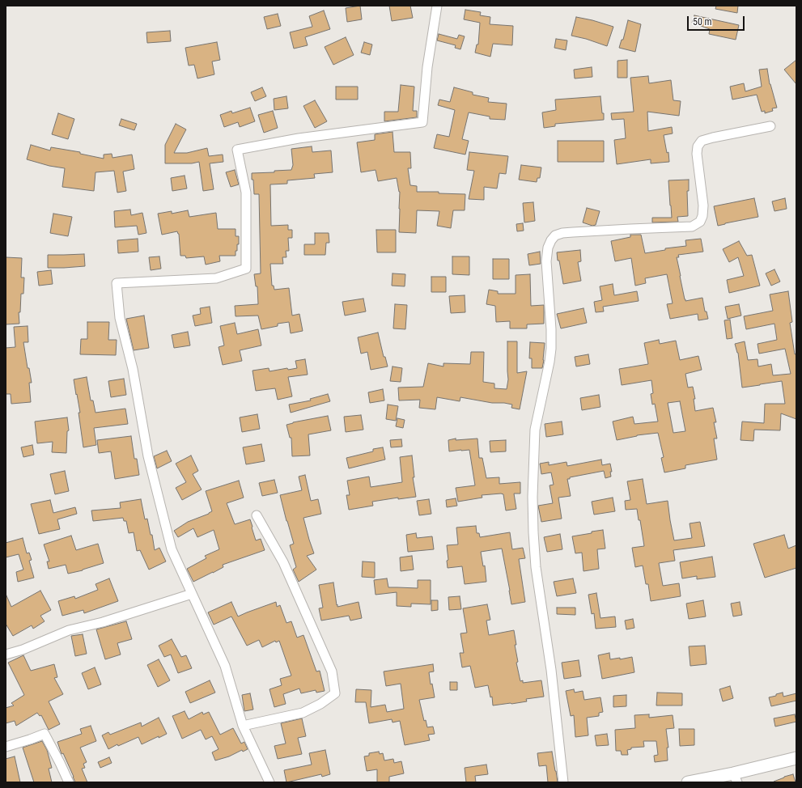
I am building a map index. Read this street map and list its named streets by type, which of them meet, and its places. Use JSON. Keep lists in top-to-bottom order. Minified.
{"scale_bar":"50 m"}
